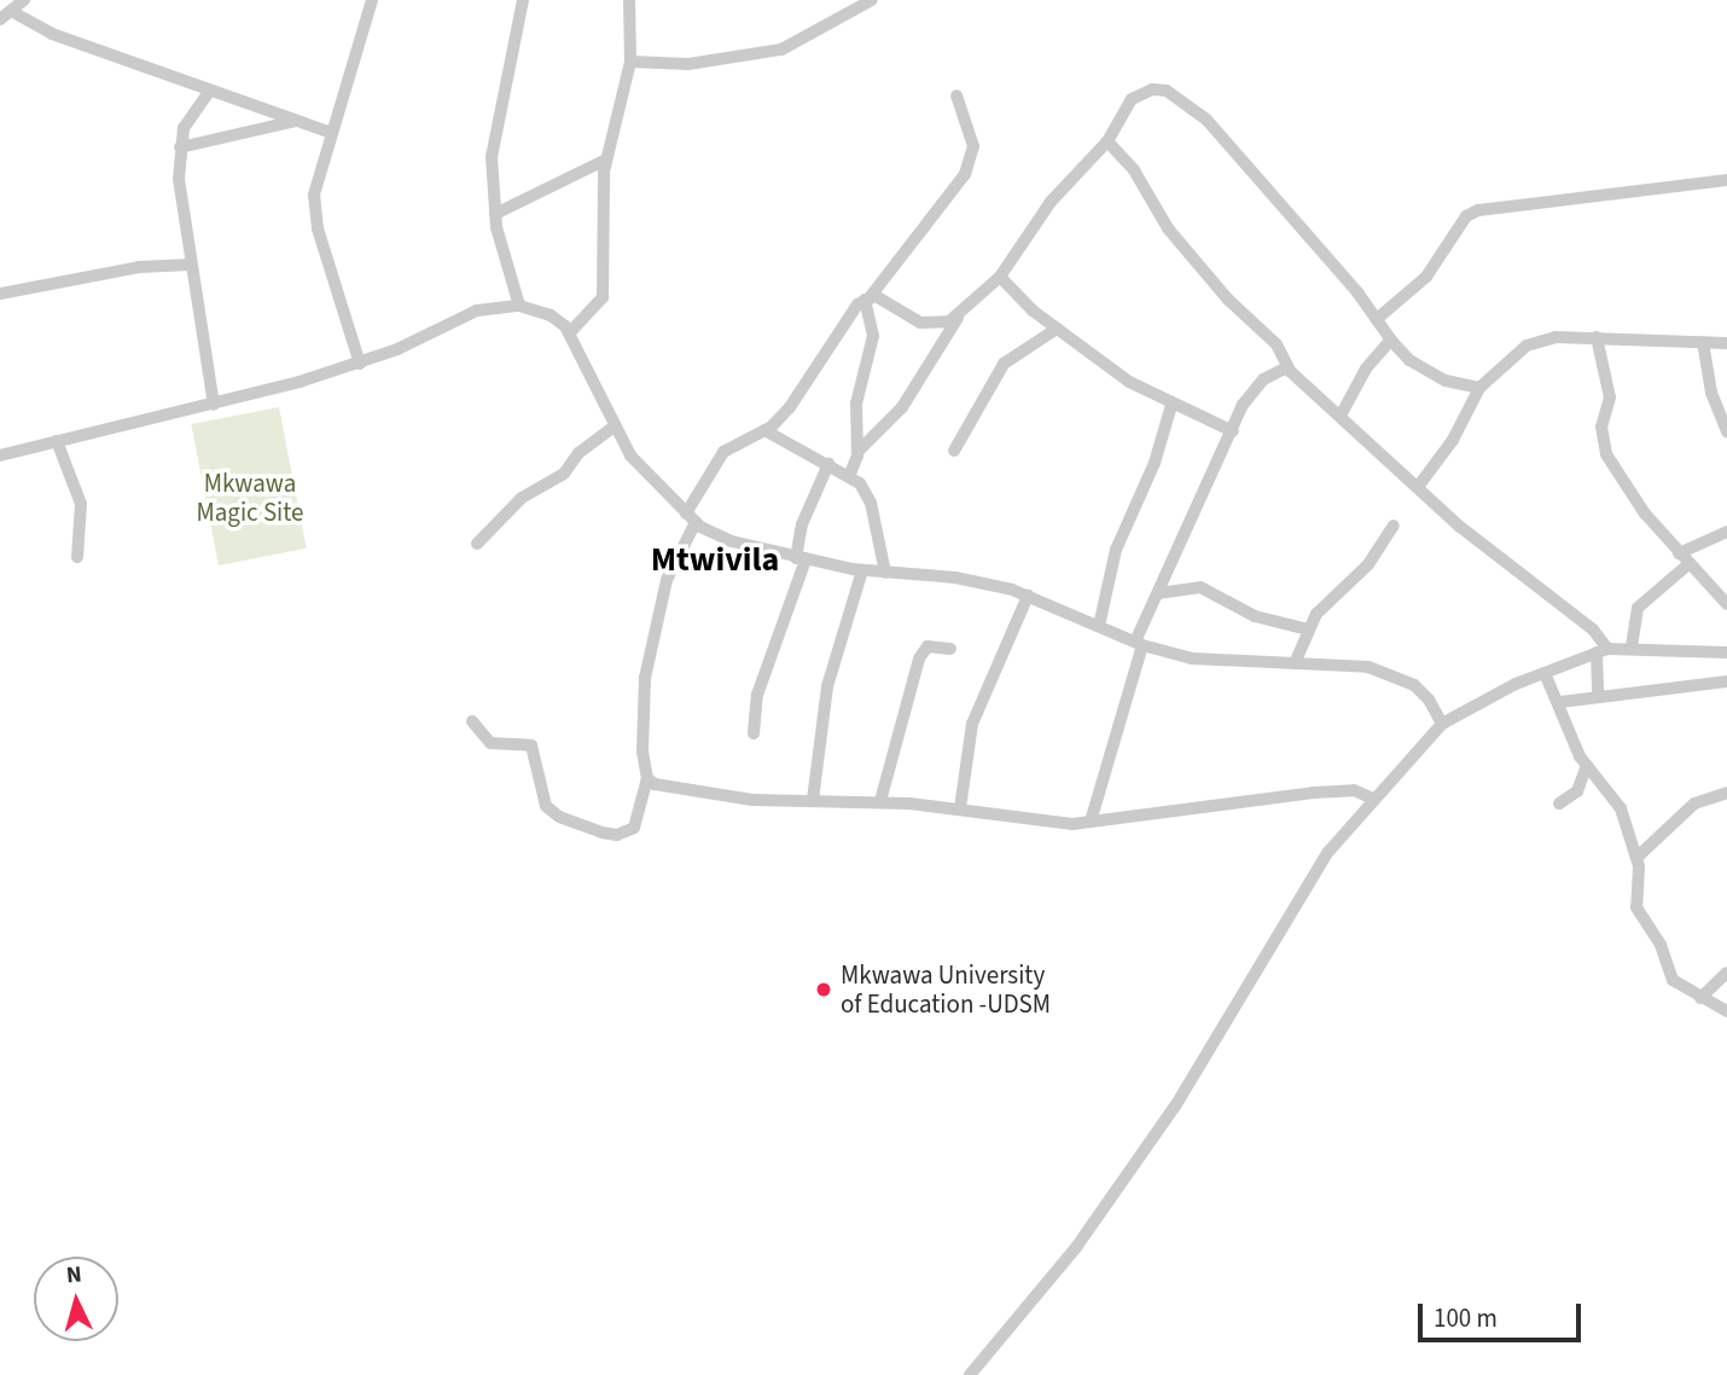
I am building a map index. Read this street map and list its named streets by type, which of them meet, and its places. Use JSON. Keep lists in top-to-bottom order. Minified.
{"districts":["Mtwivila"],"parks":["Mkwawa Magic Site"],"places":["Mkwawa University of Education -UDSM"],"scale_bar":"100 m","north":"top"}
